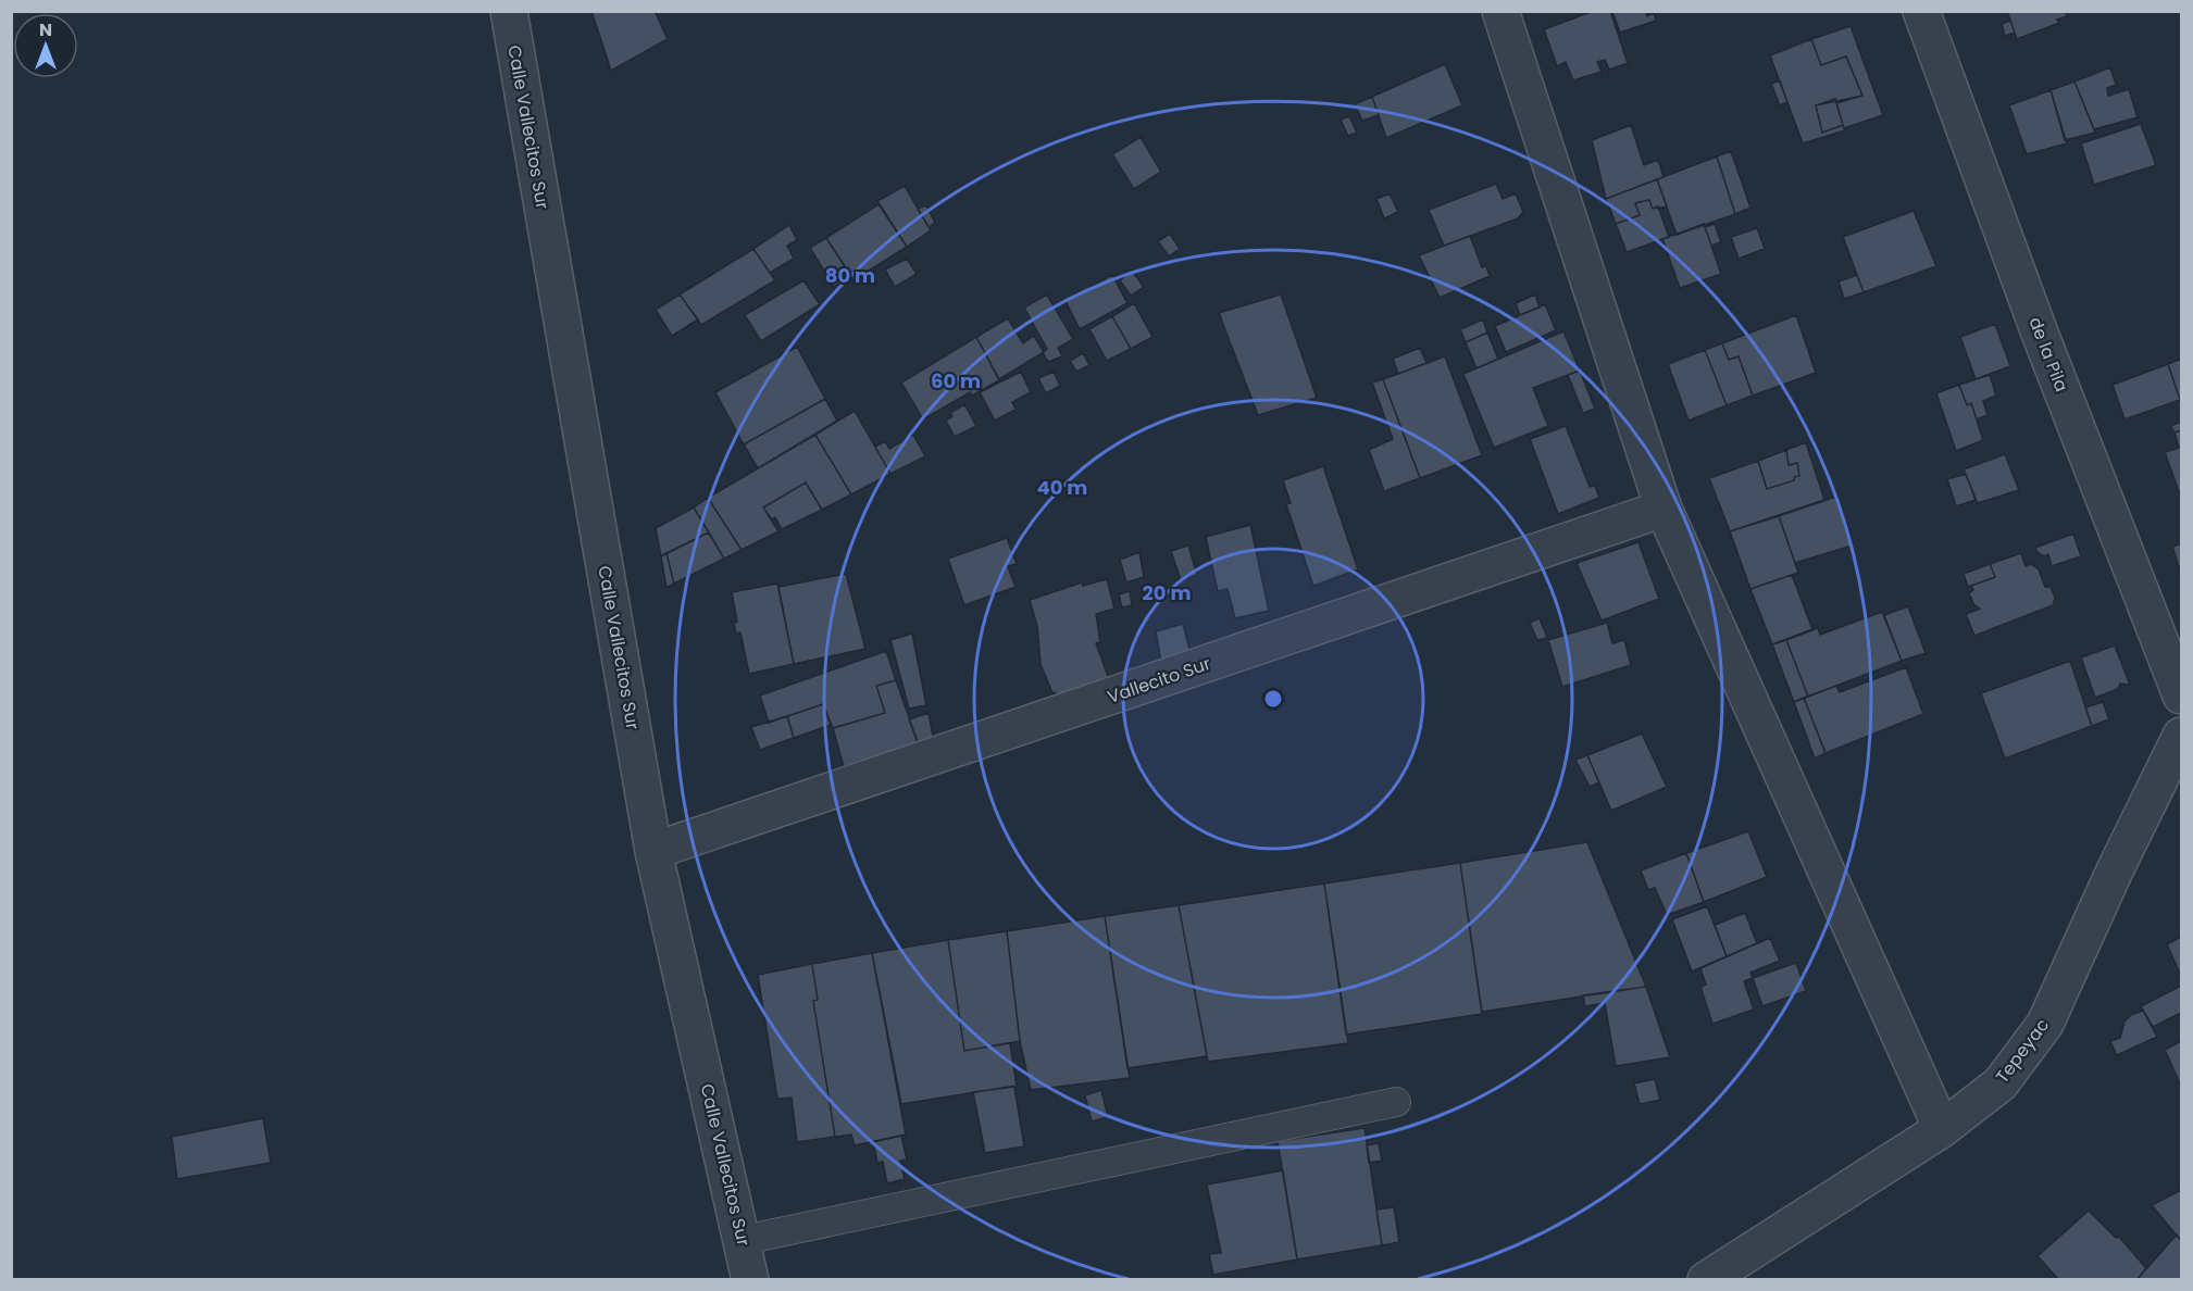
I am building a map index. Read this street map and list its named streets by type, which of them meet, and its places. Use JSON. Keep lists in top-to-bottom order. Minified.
{"streets":{"street":["Calle Vallecitos Sur","de la Pila","Vallecito Sur","Tepeyac"]},"crossings":[["Calle Vallecitos Sur","Vallecito Sur"]],"north":"top","rings":["80 m","60 m","40 m","20 m"]}
